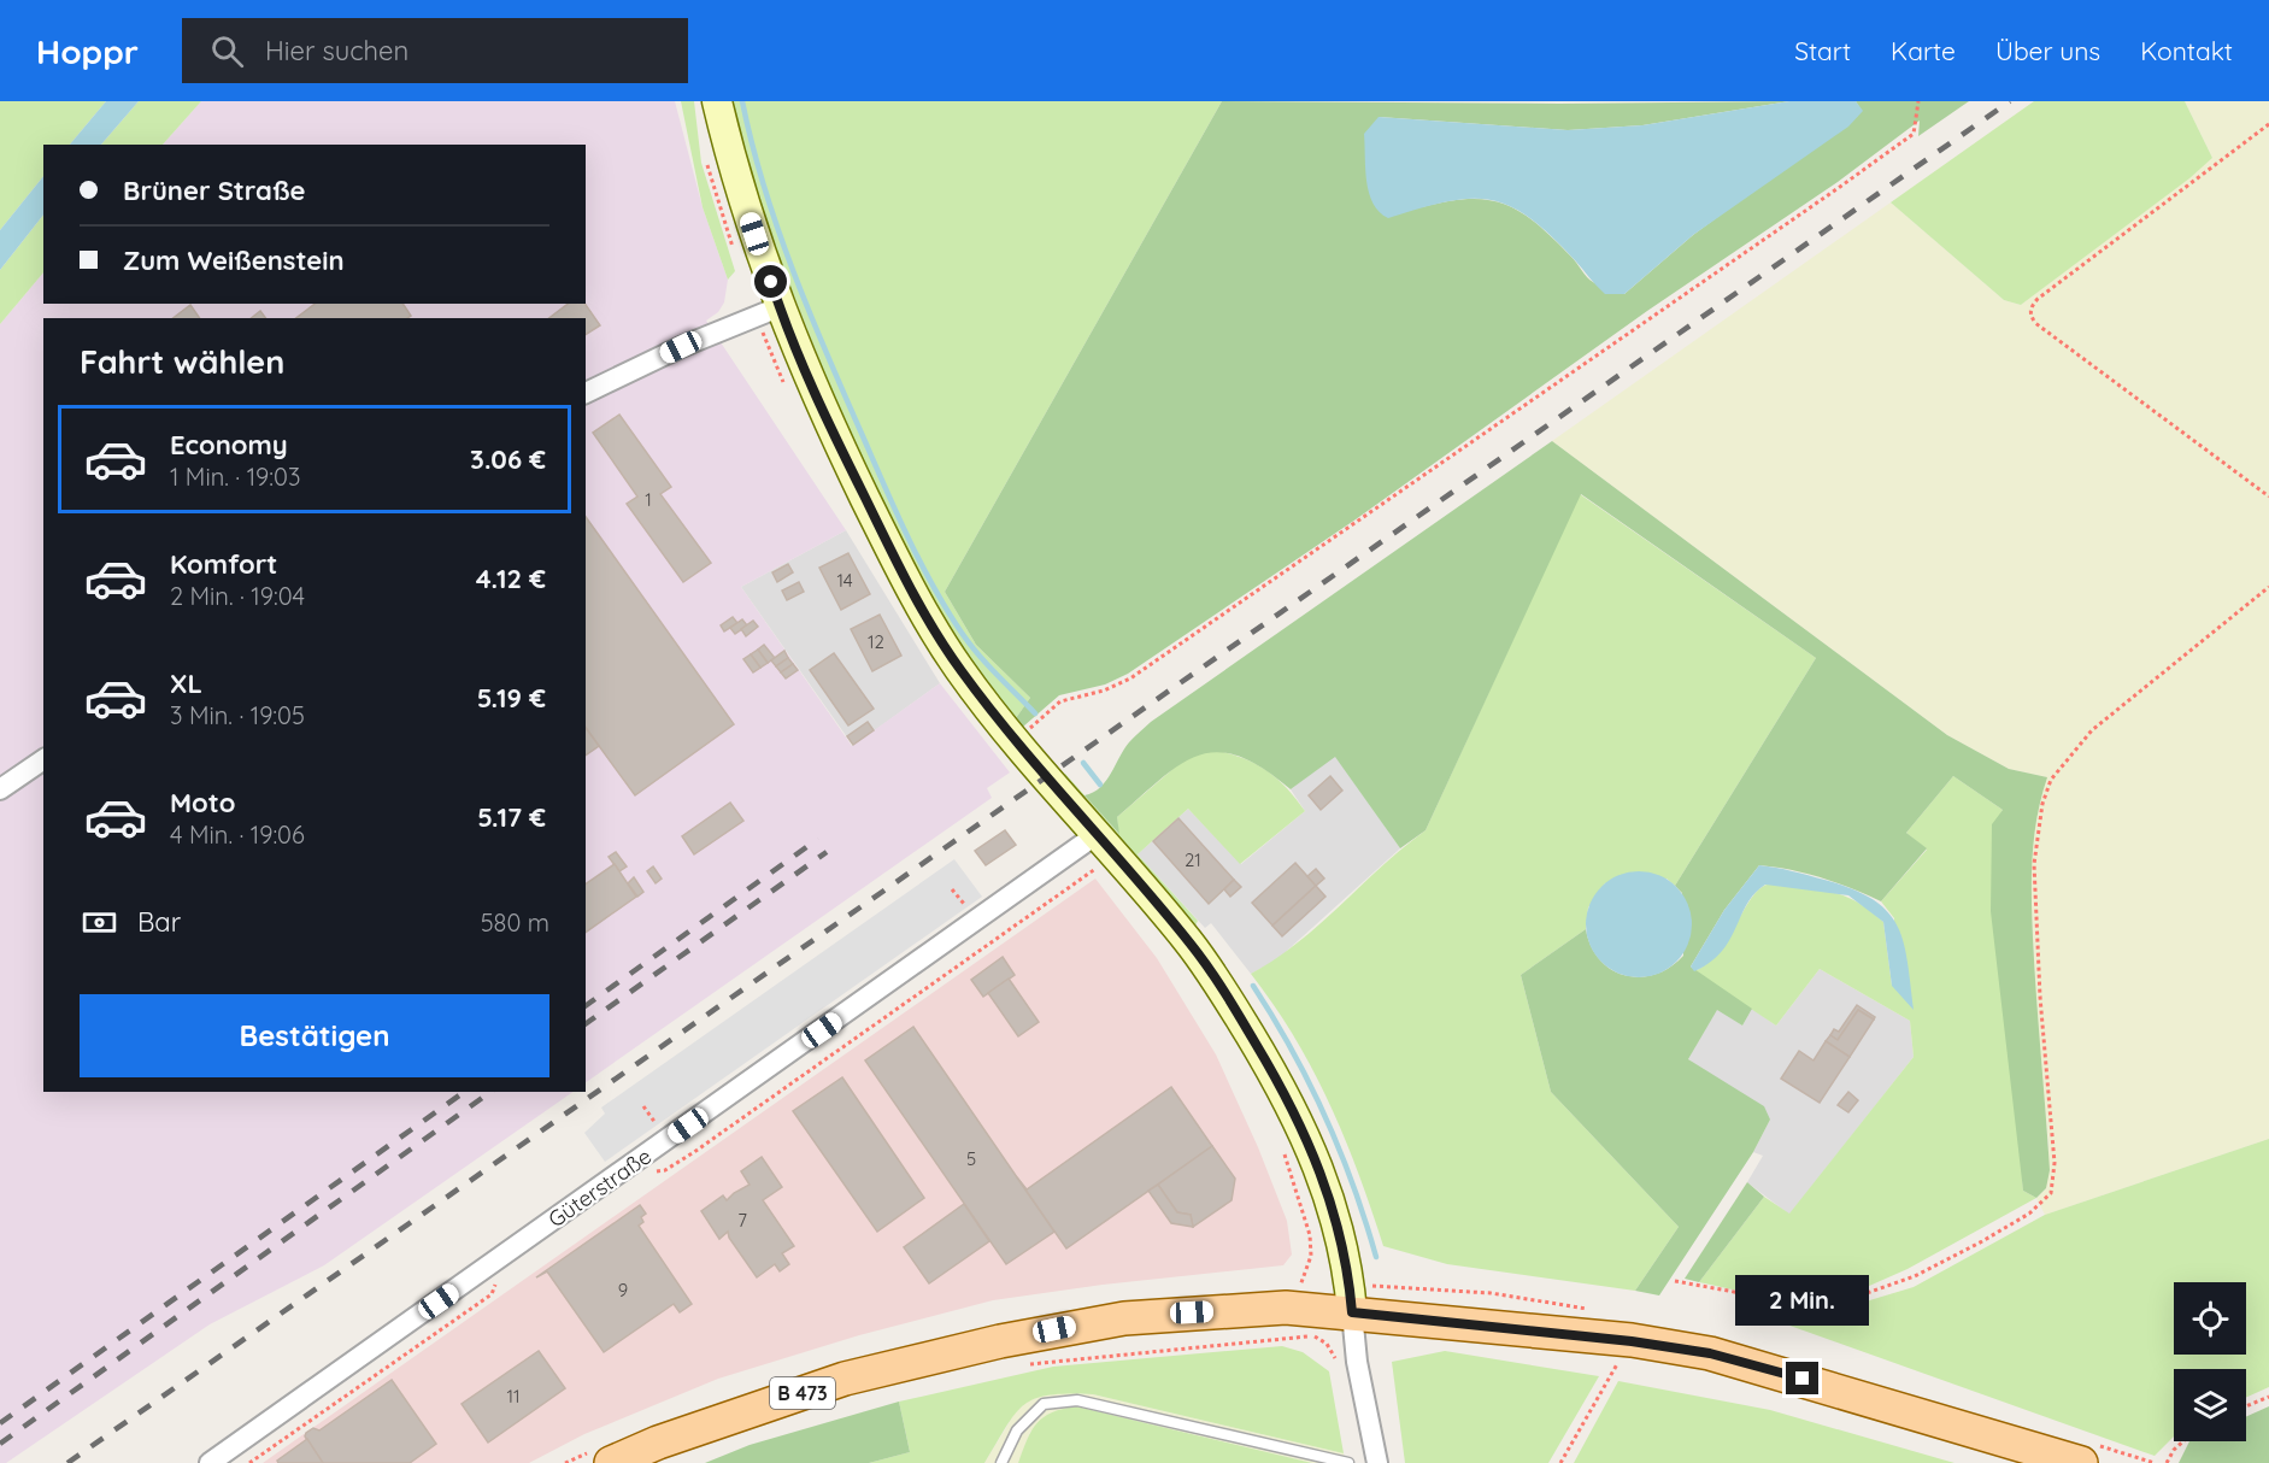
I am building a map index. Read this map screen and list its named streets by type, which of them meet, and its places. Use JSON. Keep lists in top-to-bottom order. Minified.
{"streets":{"main road":["B 473"],"street":["Güterstraße"]},"house_numbers":["1","14","12","21","5","7","9","11"],"page":{"header":"Hoppr","search":"Hier suchen","nav":["Start","Karte","Über uns","Kontakt"],"banner":["Brüner Straße","Zum Weißenstein"],"heading":"Fahrt wählen","list":[{"name":"Economy","note":"1 Min. · 19:03","value":"3.06 €"},{"name":"Komfort","note":"2 Min. · 19:04","value":"4.12 €"},{"name":"XL","note":"3 Min. · 19:05","value":"5.19 €"},{"name":"Moto","note":"4 Min. · 19:06","value":"5.17 €"}],"pay":["Bar","580 m"],"buttons":"Bestätigen","bubble":"2 Min."}}
